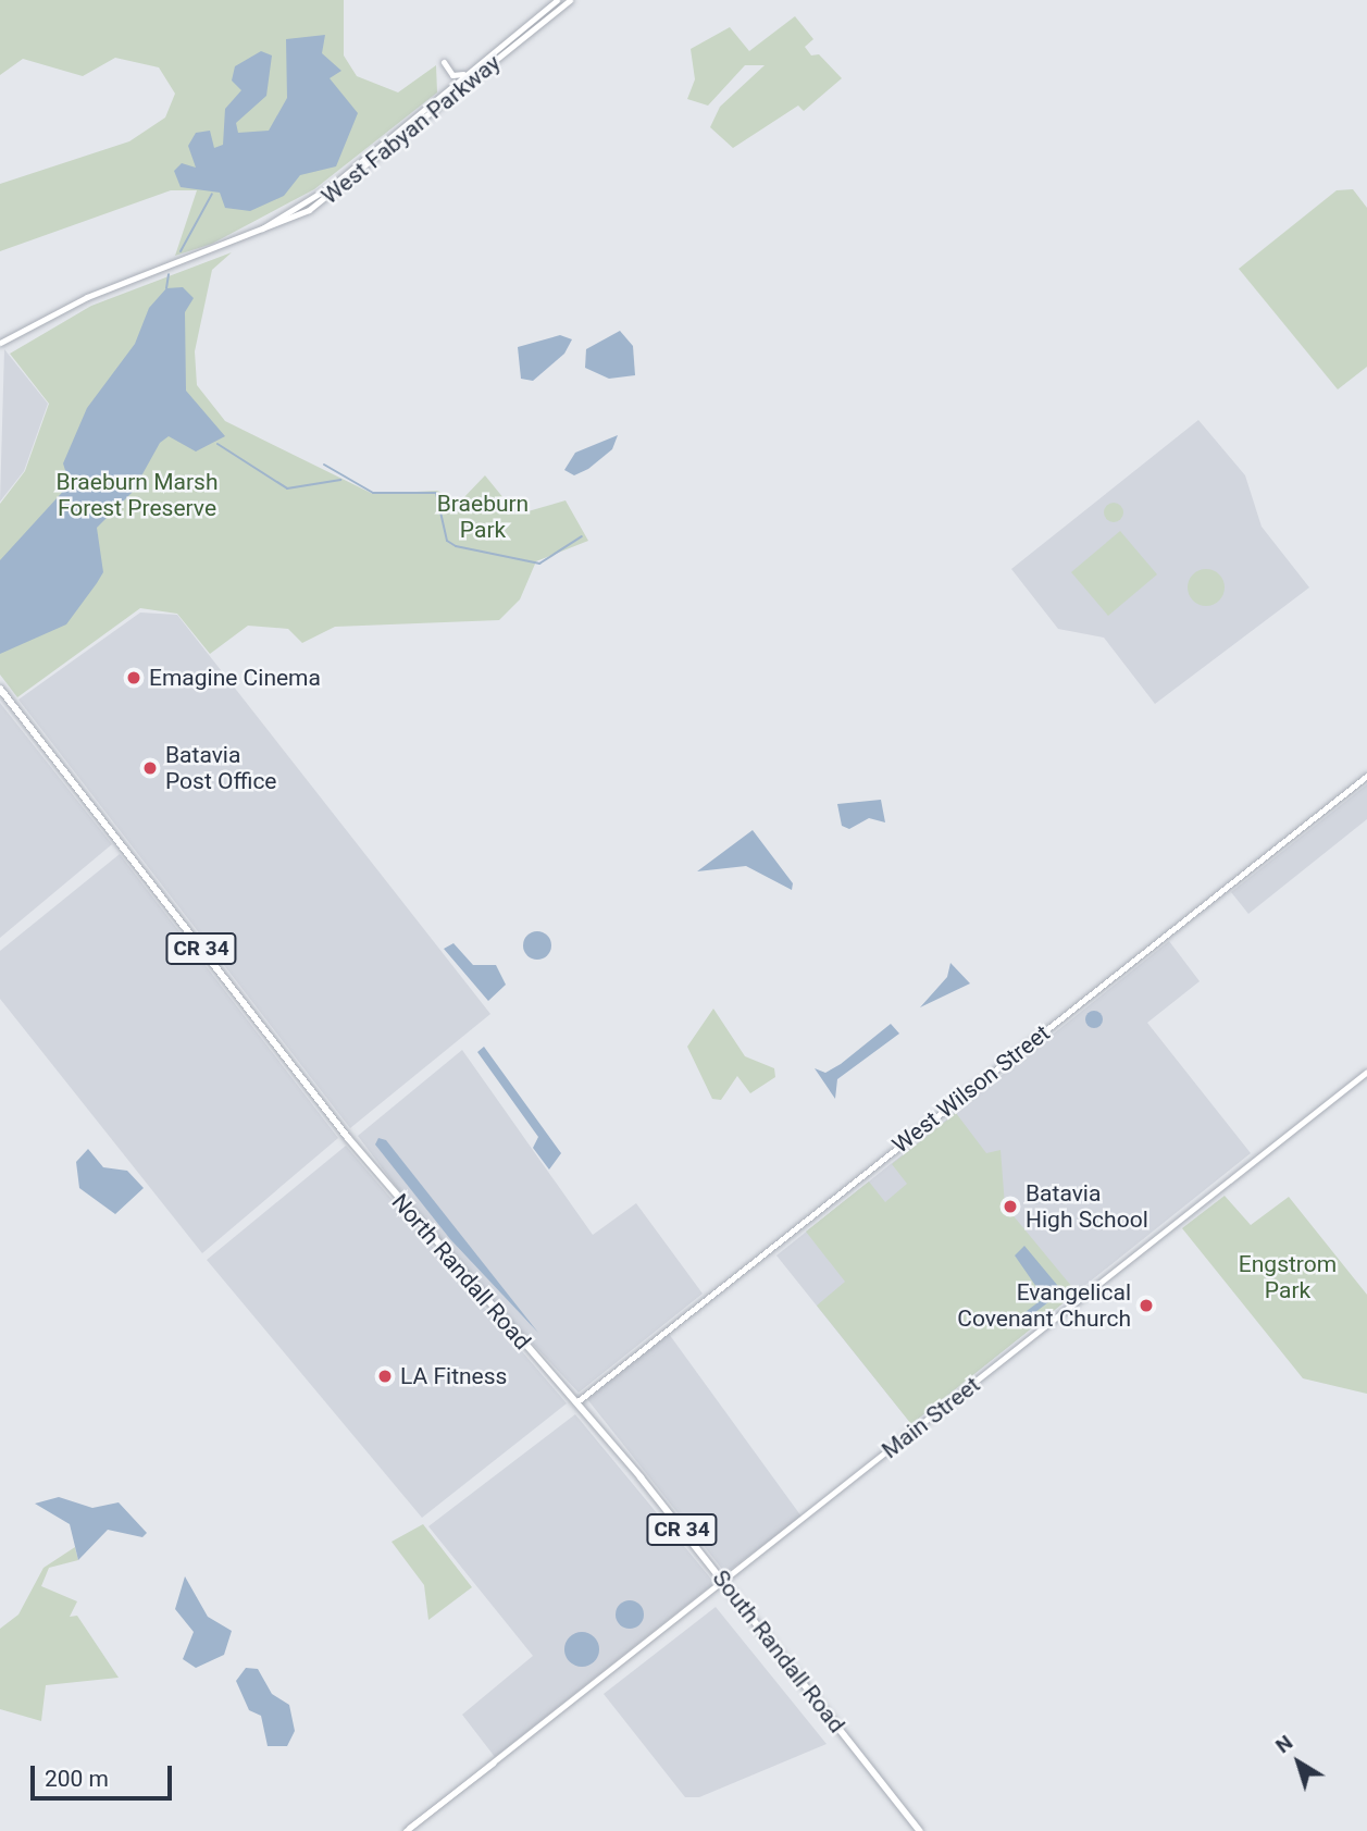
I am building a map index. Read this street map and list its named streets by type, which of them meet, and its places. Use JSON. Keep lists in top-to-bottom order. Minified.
{"streets":{"main road":["West Fabyan Parkway","CR 34","West Wilson Street","North Randall Road","Main Street","South Randall Road"]},"crossings":[["West Wilson Street","North Randall Road"],["West Wilson Street","South Randall Road"],["North Randall Road","South Randall Road"],["Main Street","South Randall Road"]],"parks":["Braeburn Marsh Forest Preserve","Braeburn Park","Engstrom Park"],"places":["Emagine Cinema","Batavia Post Office","Batavia High School","Evangelical Covenant Church","LA Fitness"],"scale_bar":"200 m","north":"top left"}
